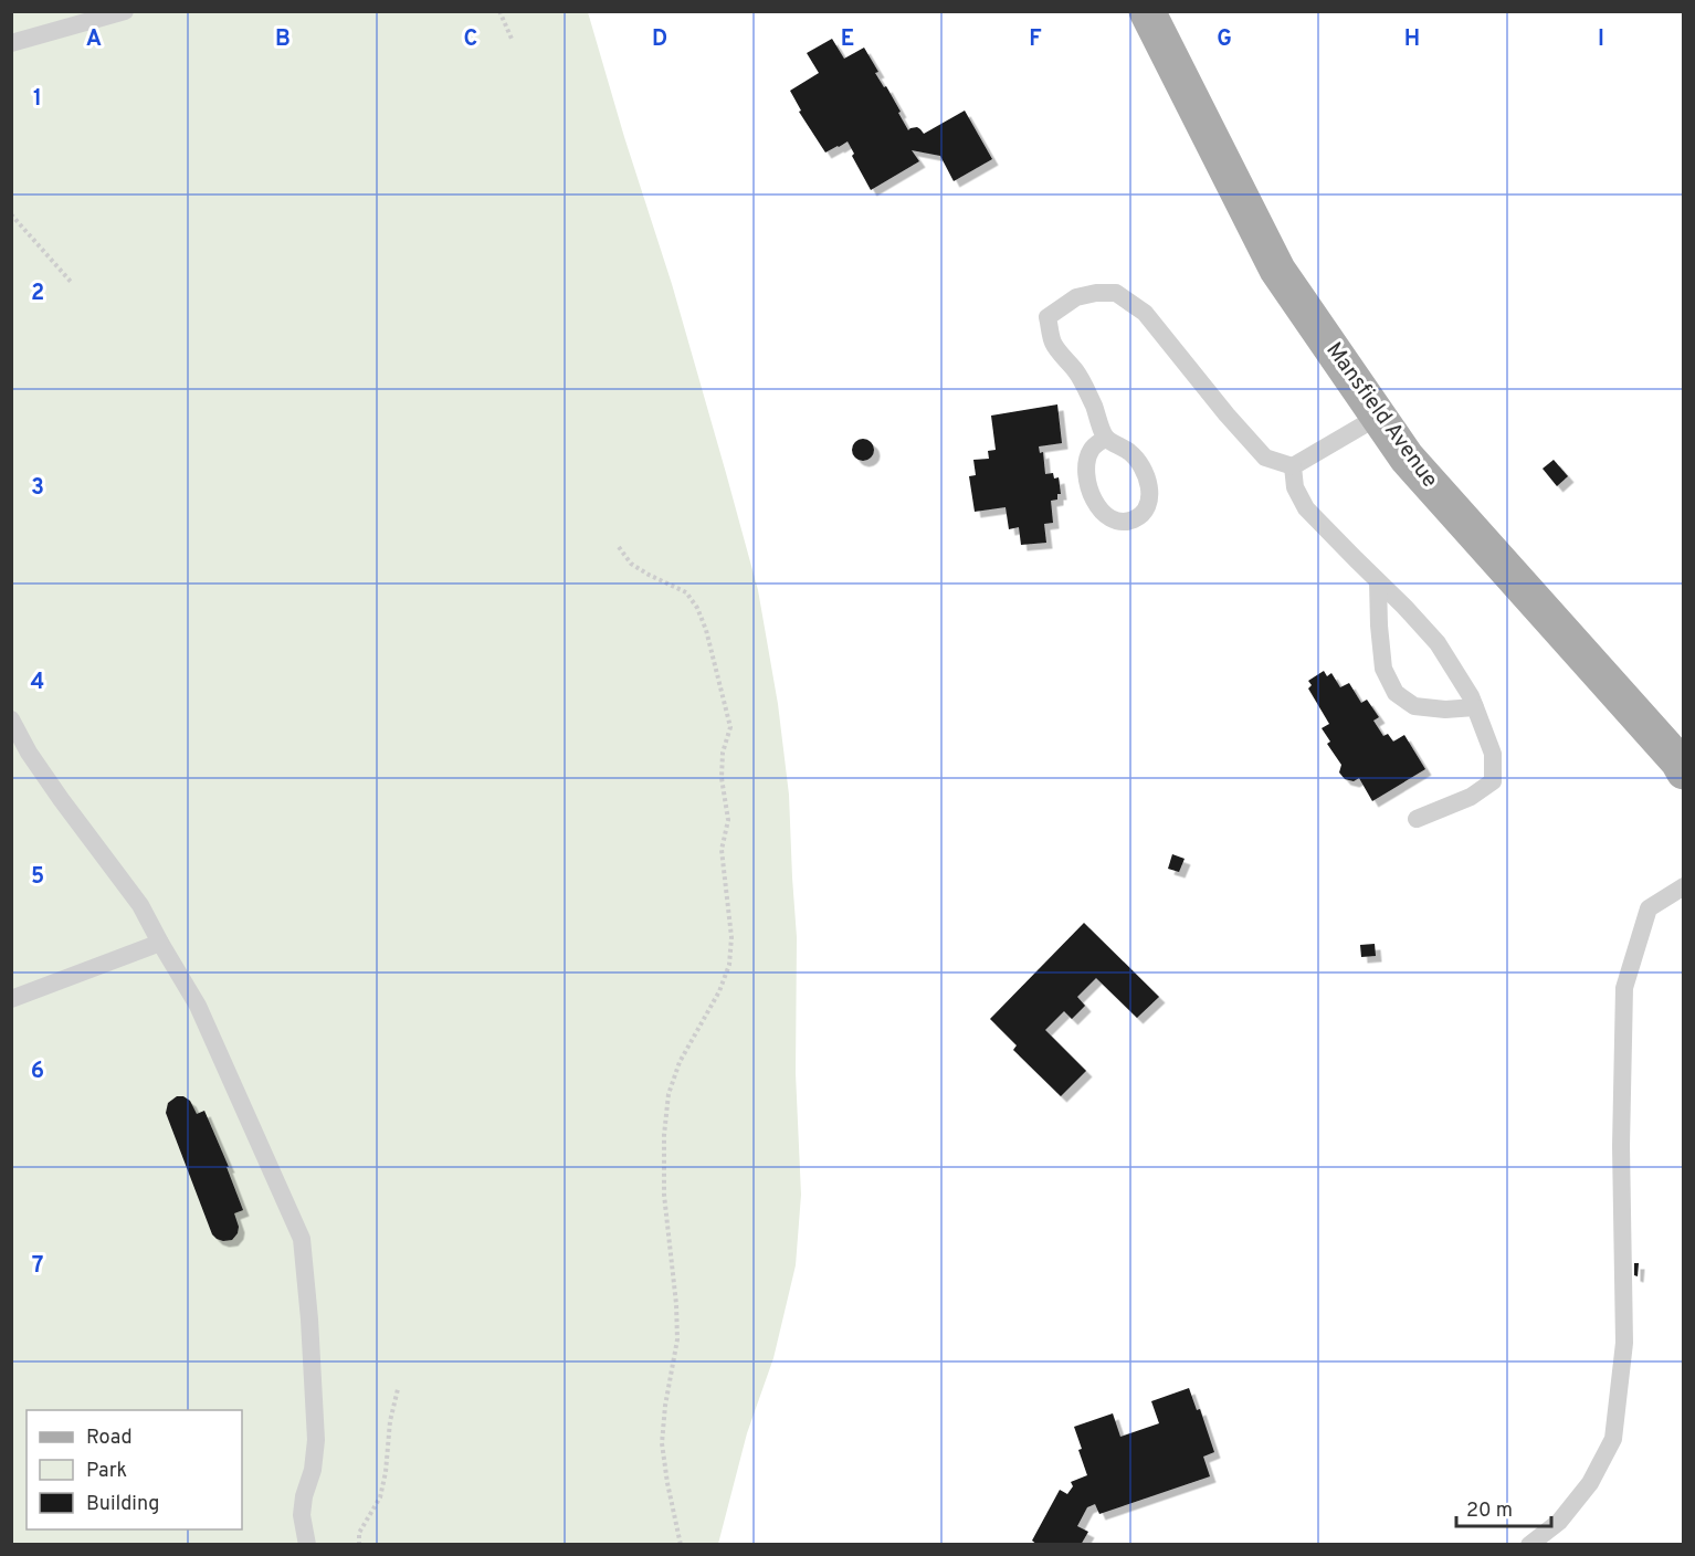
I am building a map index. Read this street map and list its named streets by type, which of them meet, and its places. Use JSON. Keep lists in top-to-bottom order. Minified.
{"streets":{"main road":["Mansfield Avenue"]},"legend":["Road","Park","Building"],"scale_bar":"20 m","grid":{"columns":["A","B","C","D","E","F","G","H","I"],"rows":["1","2","3","4","5","6","7"]}}
